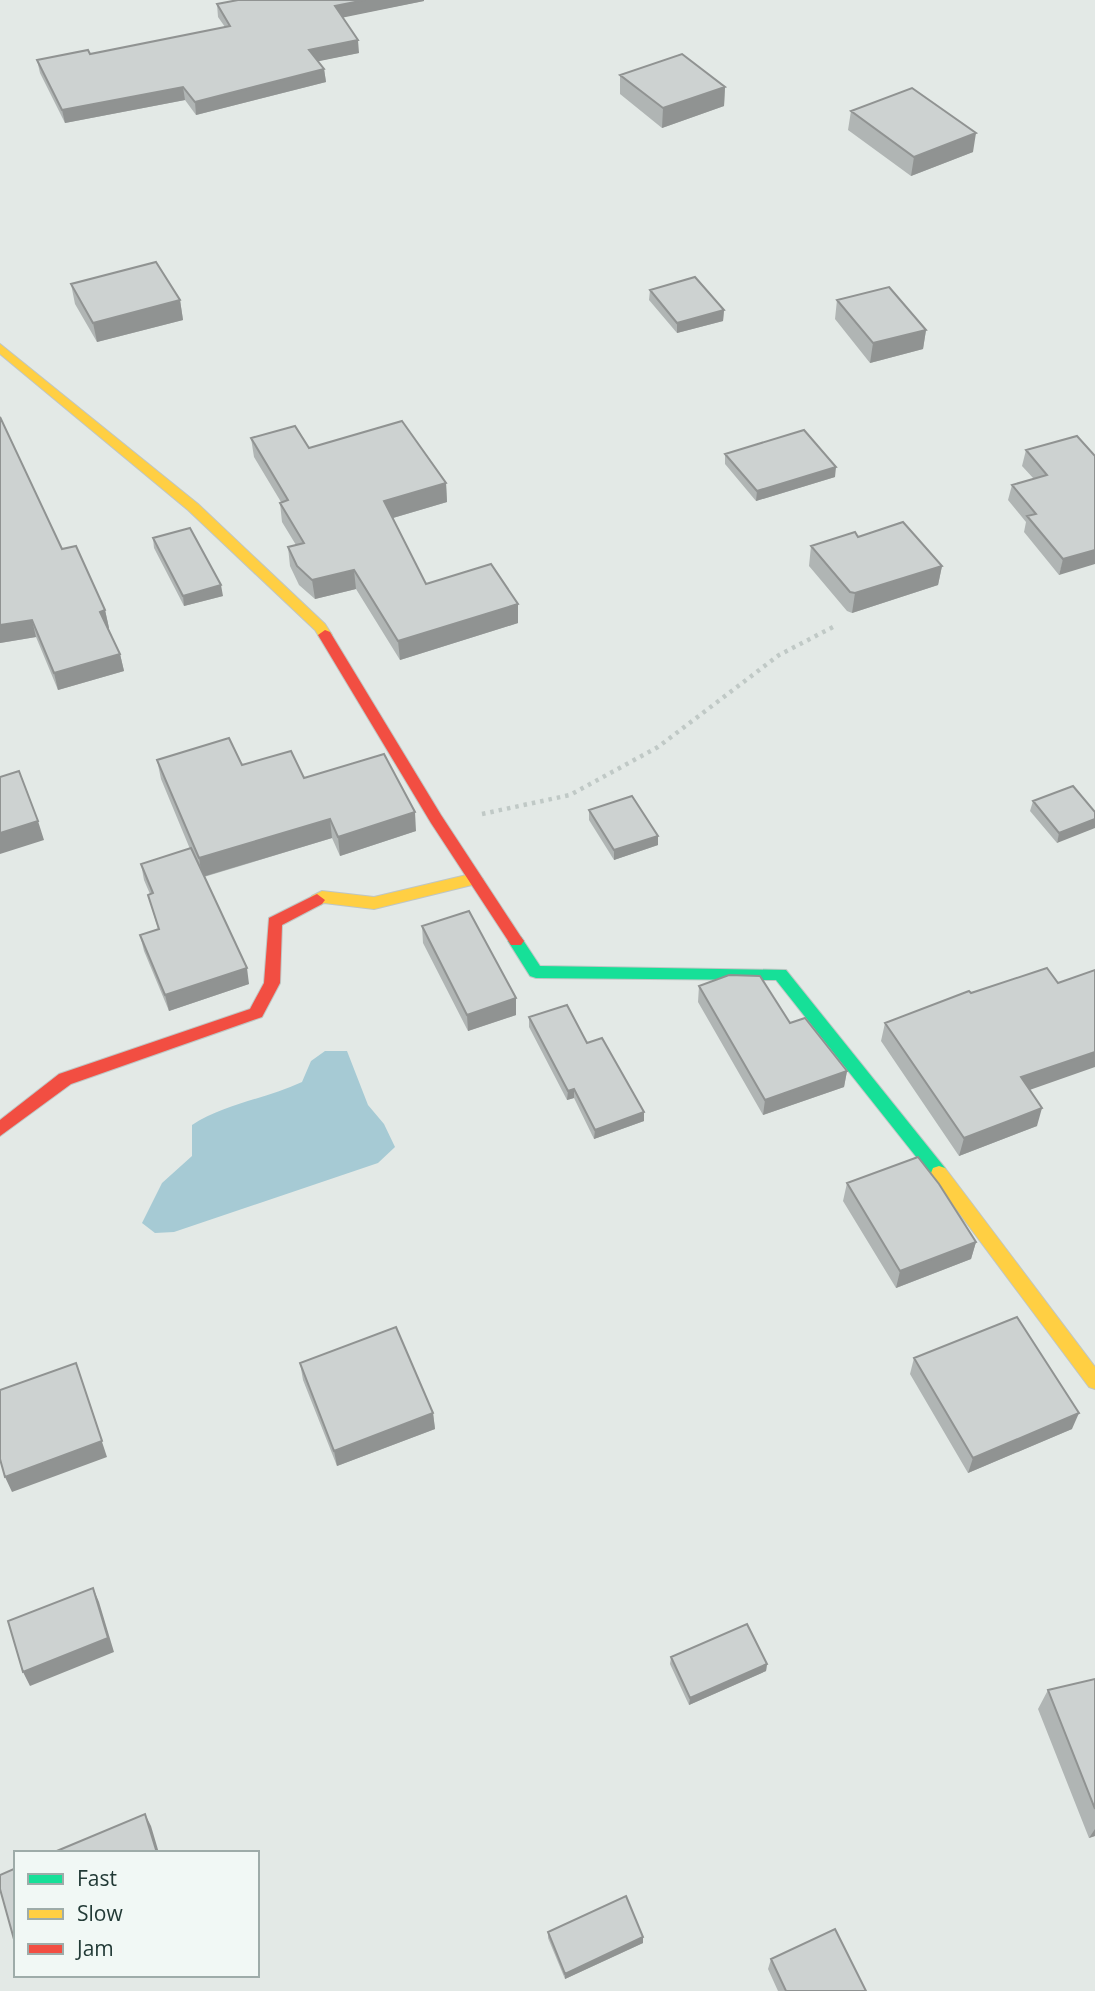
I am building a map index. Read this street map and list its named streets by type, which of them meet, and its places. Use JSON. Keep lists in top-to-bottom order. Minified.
{"legend":["Fast","Slow","Jam"]}
